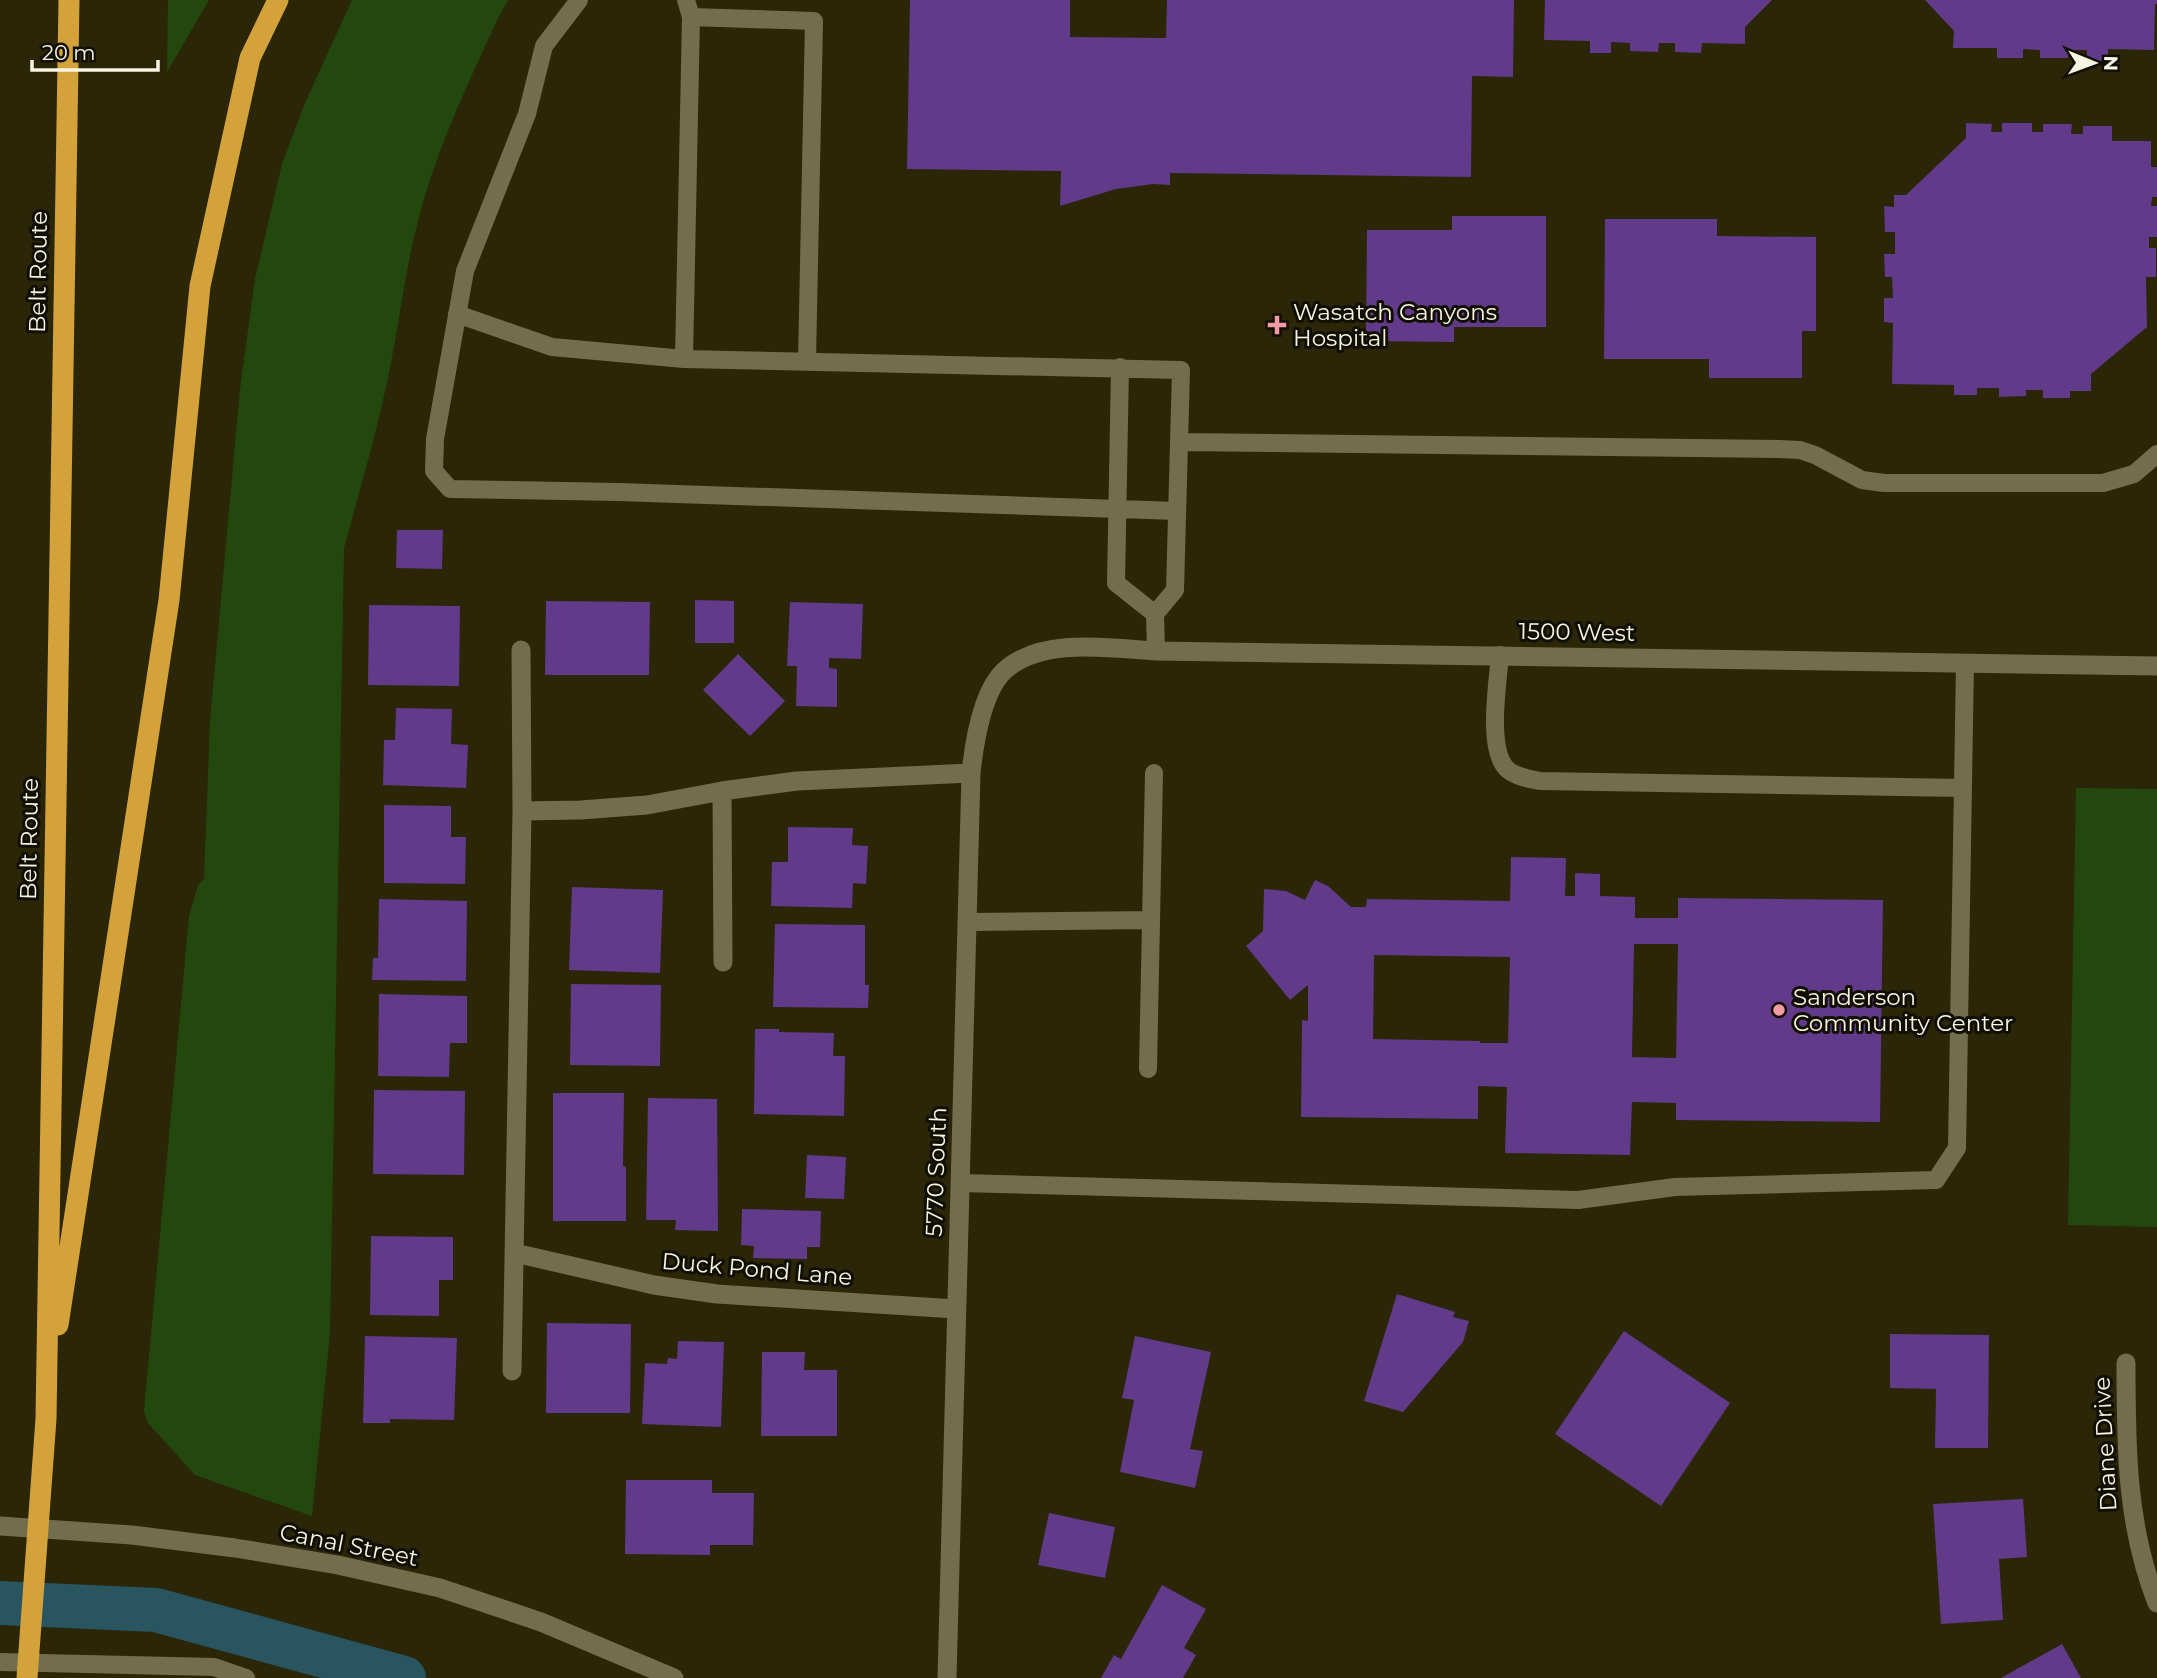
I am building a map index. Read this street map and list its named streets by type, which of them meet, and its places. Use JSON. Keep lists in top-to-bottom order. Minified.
{"streets":{"highway":["Belt Route"],"street":["1500 West","5770 South","Duck Pond Lane","Diane Drive","Canal Street"]},"crossings":[["1500 West","5770 South"],["5770 South","Duck Pond Lane"]],"places":{"health":["Wasatch Canyons Hospital"],"other":["Sanderson Community Center"]},"scale_bar":"20 m","north":"right"}
